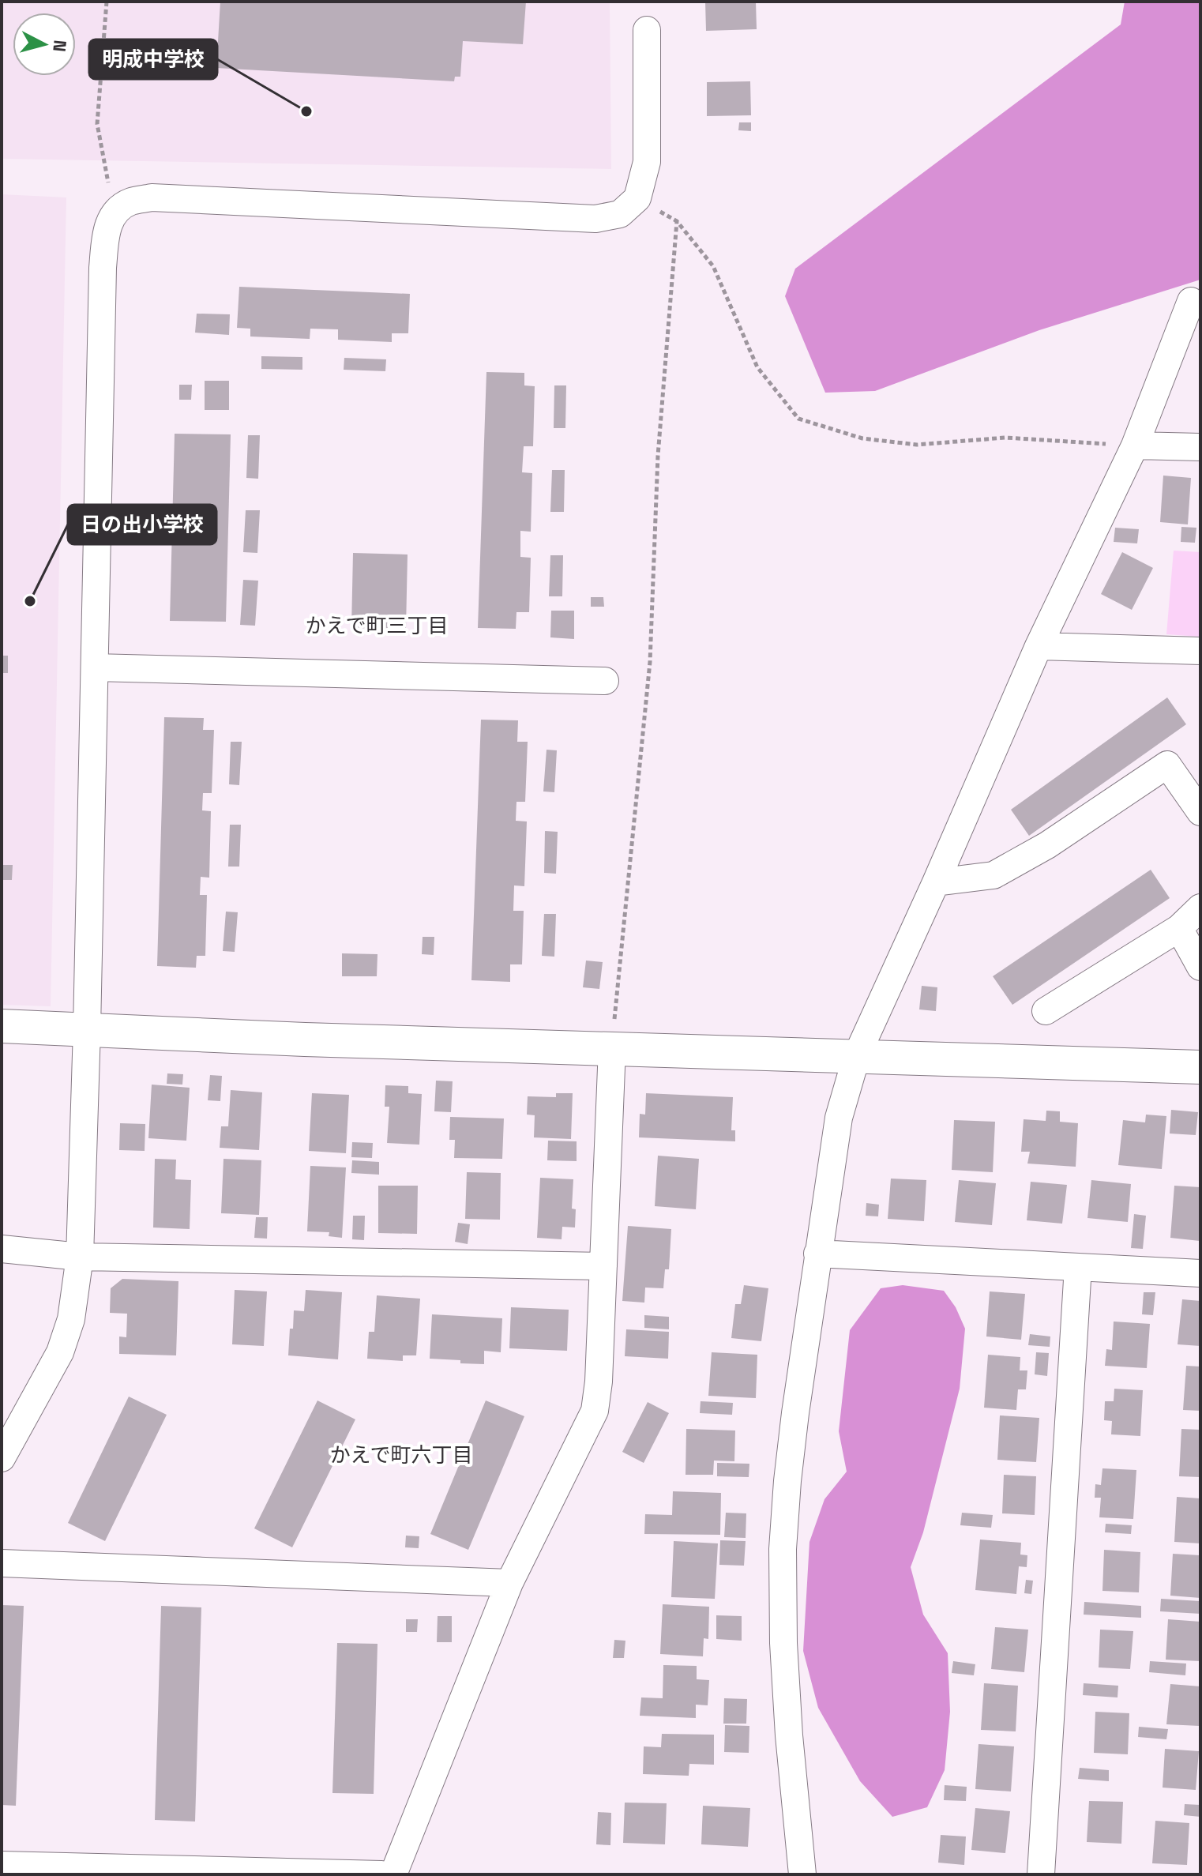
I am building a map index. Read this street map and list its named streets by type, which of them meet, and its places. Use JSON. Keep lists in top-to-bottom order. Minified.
{"districts":["かえで町三丁目","かえで町六丁目"],"places":["明成中学校","日の出小学校"],"north":"right"}
